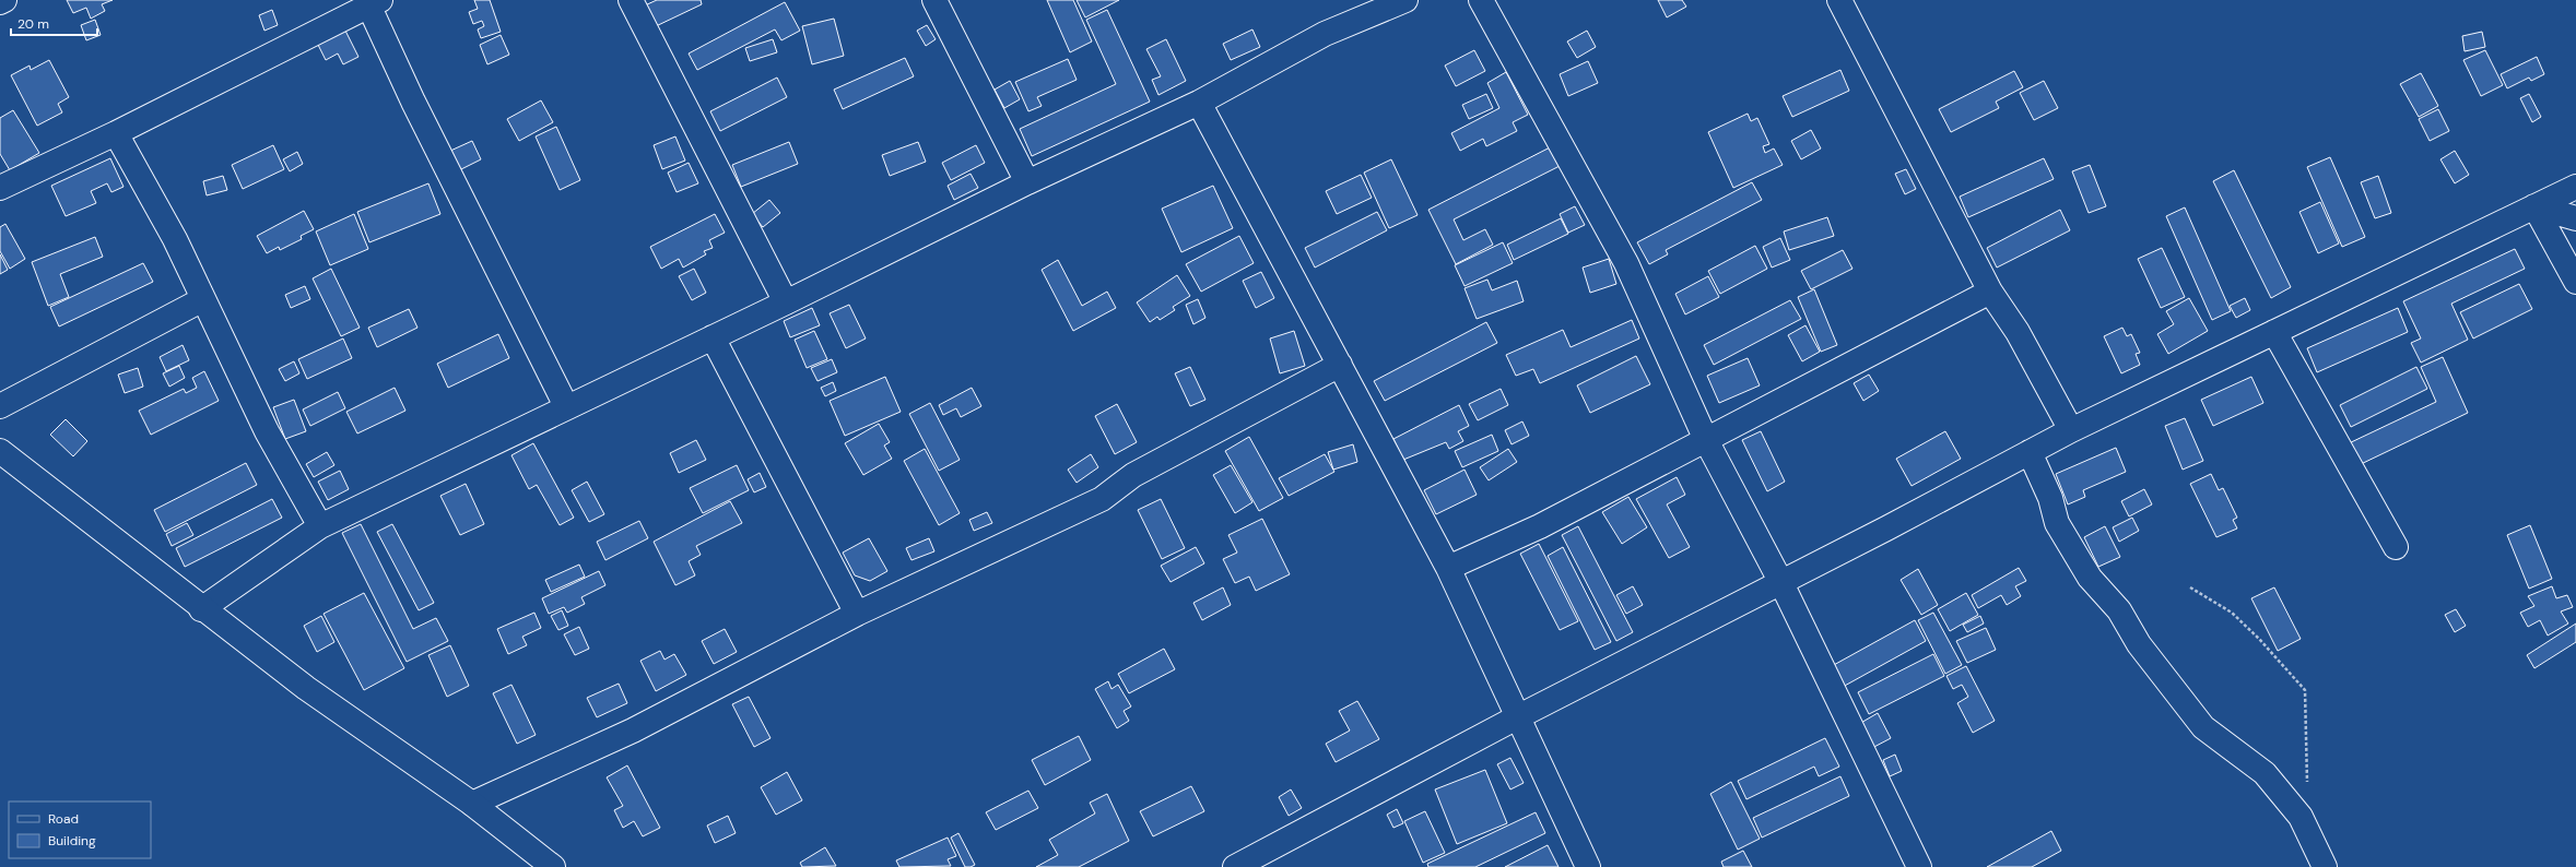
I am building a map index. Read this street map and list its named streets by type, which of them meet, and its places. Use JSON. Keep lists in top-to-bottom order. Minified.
{"legend":["Road","Building"],"scale_bar":"20 m"}
